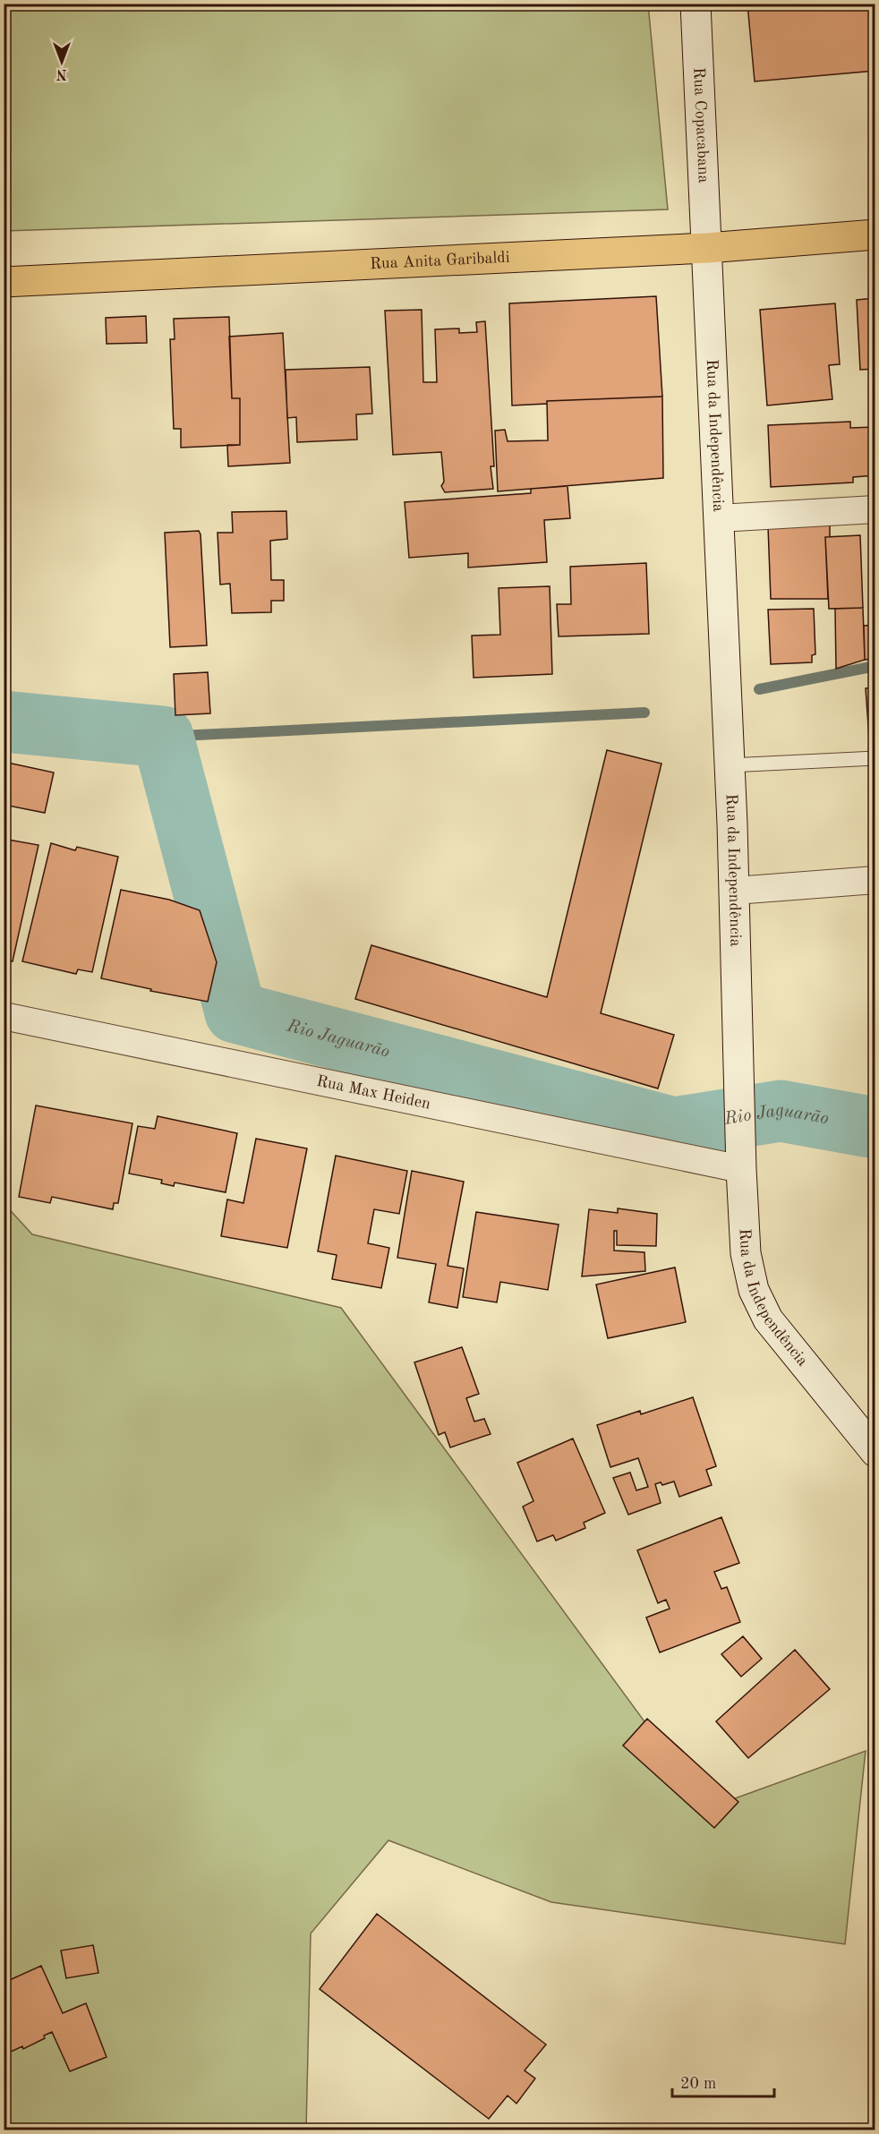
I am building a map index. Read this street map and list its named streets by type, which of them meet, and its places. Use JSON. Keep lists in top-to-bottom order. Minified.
{"streets":{"main road":["Rua Anita Garibaldi"],"street":["Rua Copacabana","Rua da Independência","Rua Max Heiden"]},"crossings":[["Rua Copacabana","Rua Anita Garibaldi"],["Rua Copacabana","Rua da Independência"],["Rua Anita Garibaldi","Rua da Independência"],["Rua da Independência","Rua Max Heiden"]],"water":["Rio Jaguarão"],"scale_bar":"20 m","north":"bottom"}
